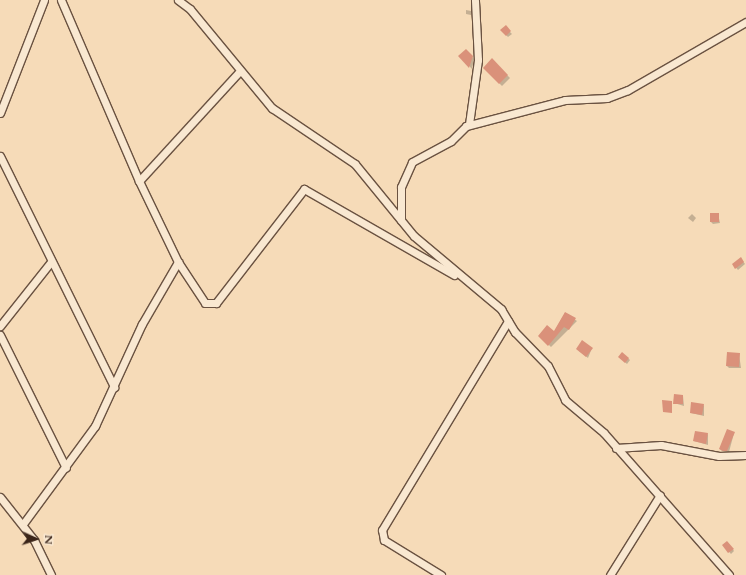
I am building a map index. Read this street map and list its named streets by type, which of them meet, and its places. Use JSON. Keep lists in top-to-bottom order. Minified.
{"north":"right"}
